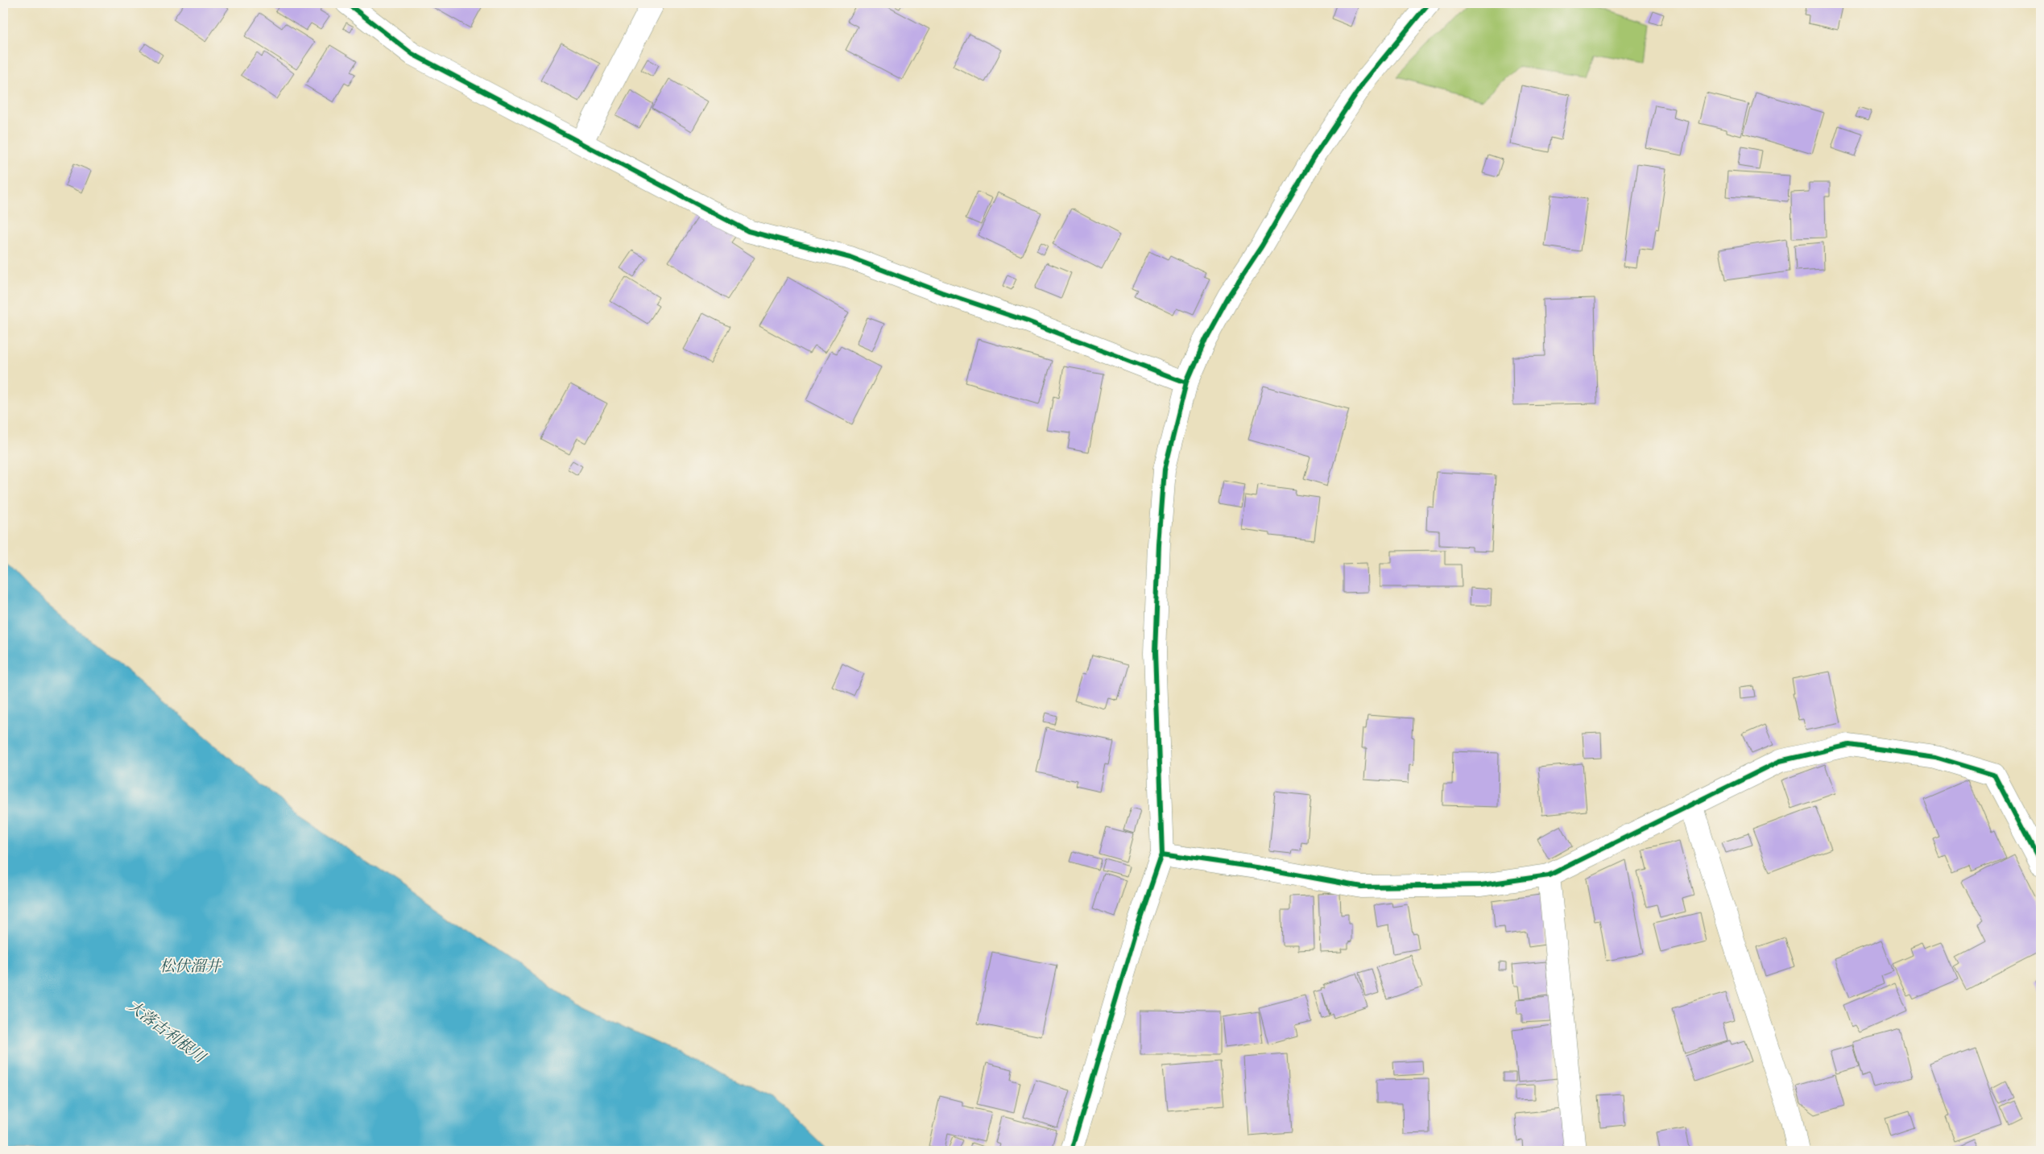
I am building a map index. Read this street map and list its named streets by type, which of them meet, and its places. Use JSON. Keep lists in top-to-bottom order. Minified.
{"water":["松伏溜井","大落古利根川"]}
